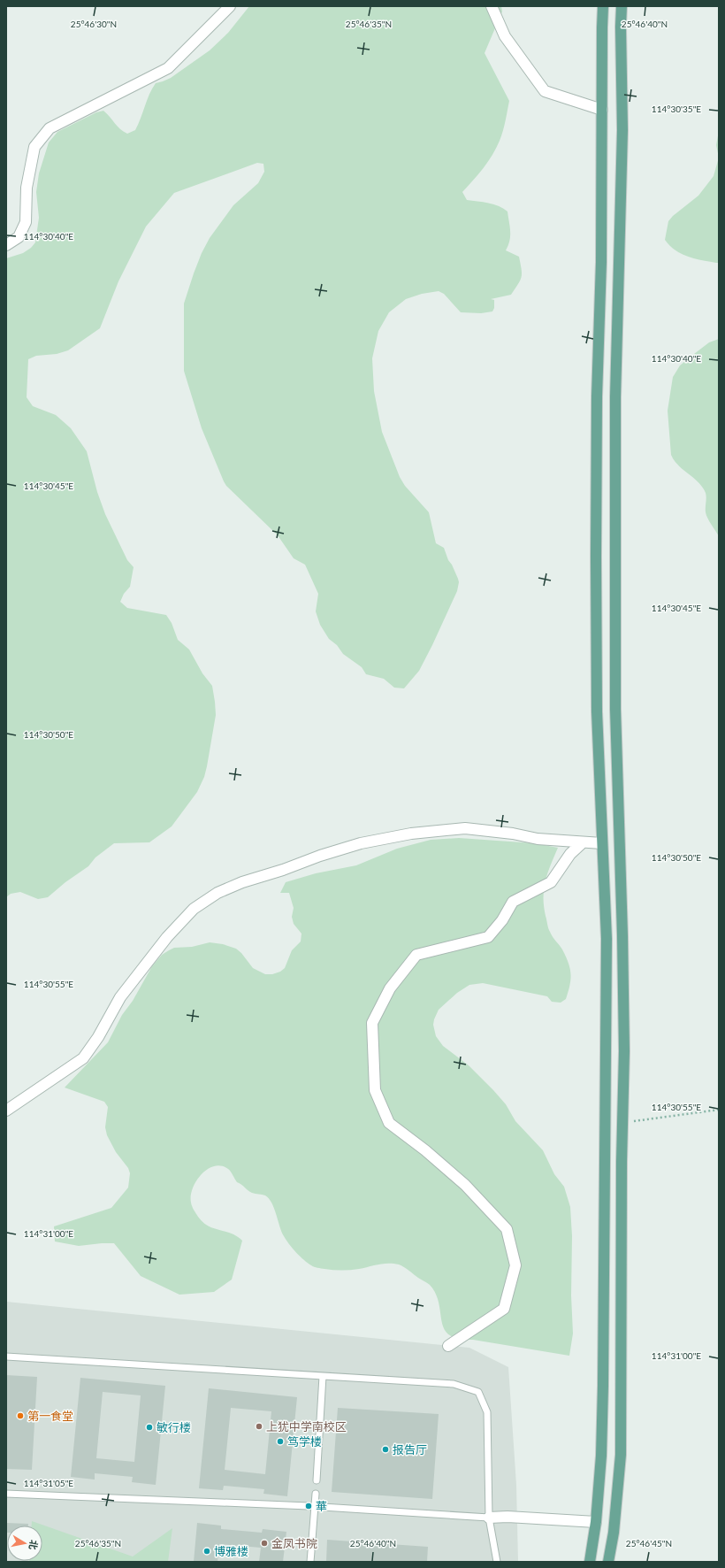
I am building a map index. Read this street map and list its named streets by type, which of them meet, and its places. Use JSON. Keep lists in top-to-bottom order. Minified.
{"places":["第一食堂","上犹中学南校区","敏行楼","笃学楼","报告厅","華","金凤书院","博雅楼"],"north":"right","coordinates":["25°46'30\"N","25°46'35\"N","25°46'40\"N","114°30'35\"E","114°30'40\"E","114°30'45\"E","114°30'50\"E","114°30'55\"E","114°31'00\"E","114°31'05\"E","25°46'45\"N"]}
